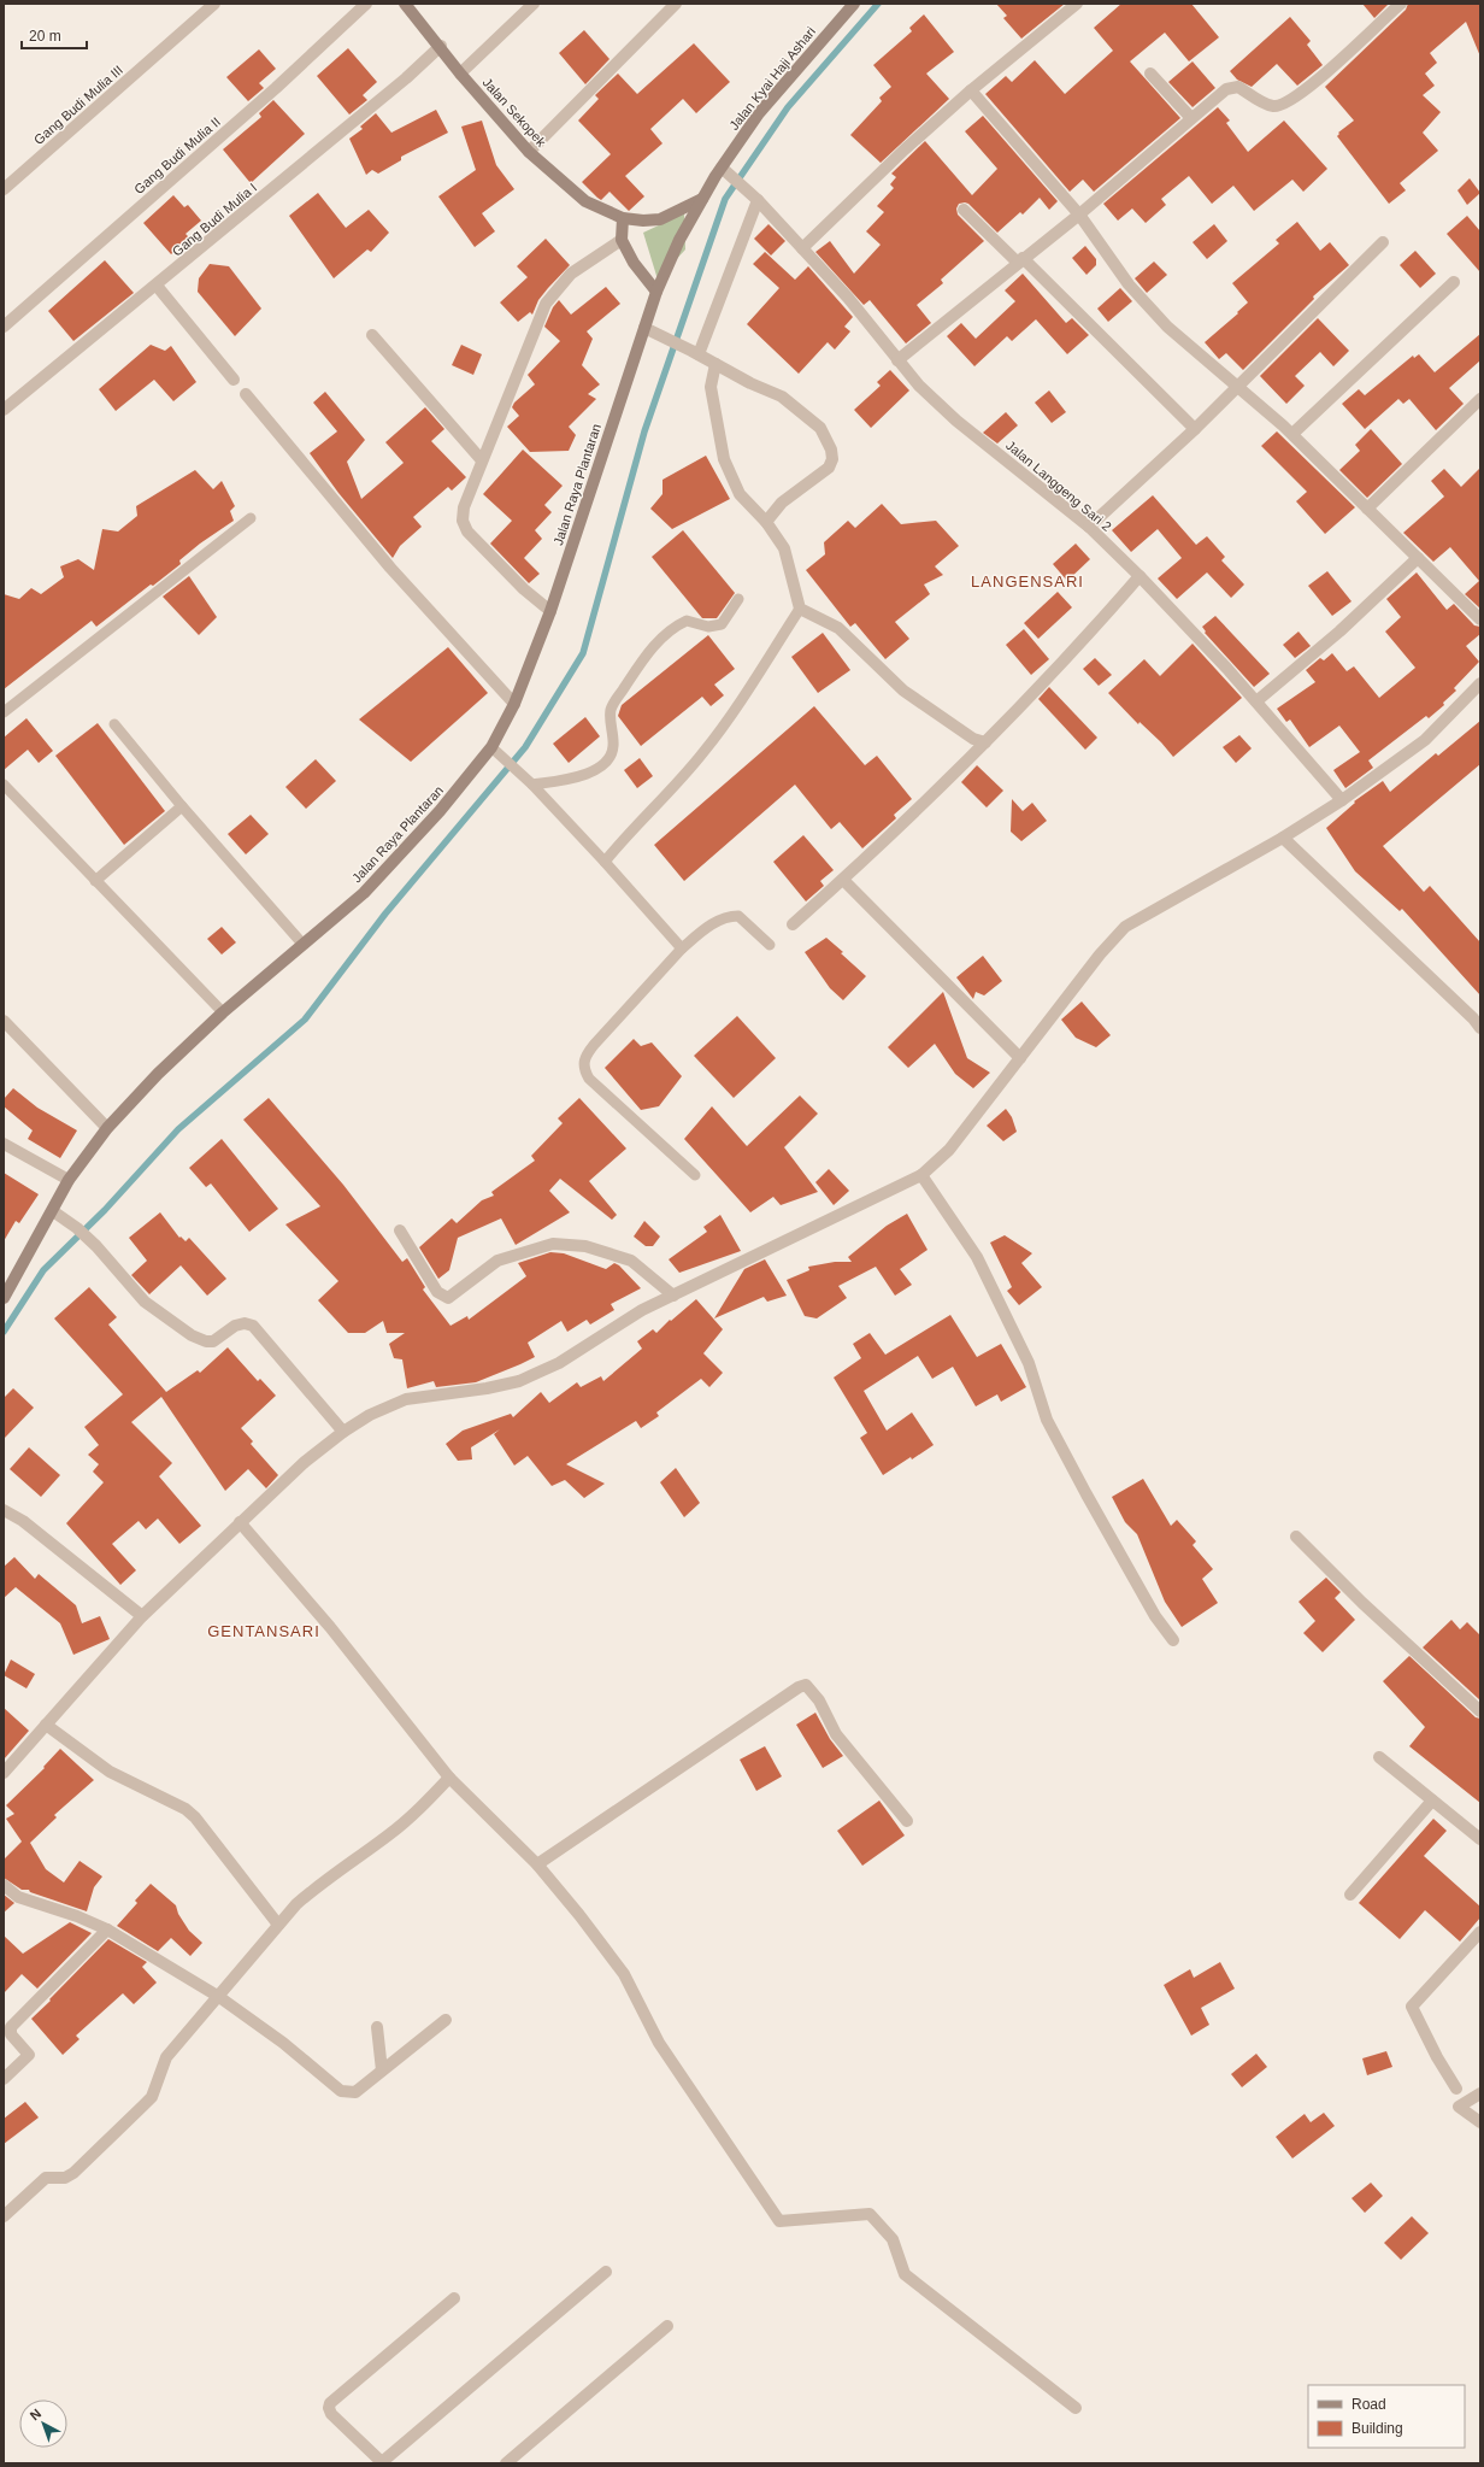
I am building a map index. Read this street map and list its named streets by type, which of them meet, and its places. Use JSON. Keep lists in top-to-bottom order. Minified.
{"streets":{"main road":["Jalan Kyai Haji Ashari","Jalan Sekopek","Jalan Raya Plantaran"],"street":["Gang Budi Mulia III","Gang Budi Mulia II","Gang Budi Mulia I","Jalan Langgeng Sari 2"]},"crossings":[["Jalan Kyai Haji Ashari","Jalan Sekopek"],["Jalan Kyai Haji Ashari","Jalan Raya Plantaran"],["Jalan Kyai Haji Ashari","Jalan Langgeng Sari 2"],["Jalan Sekopek","Gang Budi Mulia I"]],"districts":["LANGENSARI","GENTANSARI"],"legend":["Road","Building"],"scale_bar":"20 m","north":"top left"}
